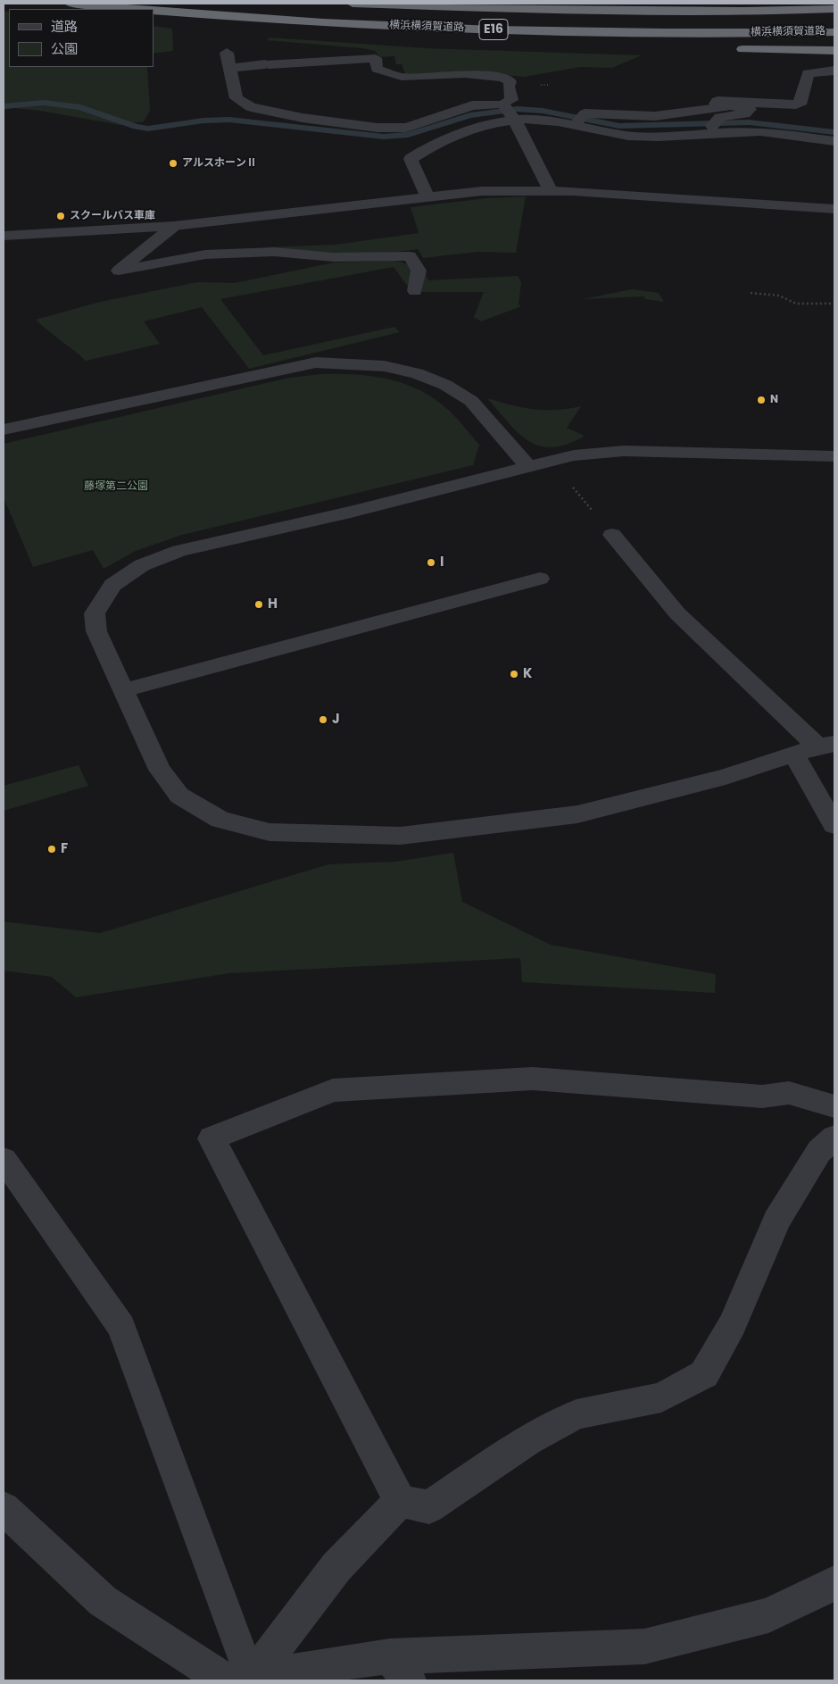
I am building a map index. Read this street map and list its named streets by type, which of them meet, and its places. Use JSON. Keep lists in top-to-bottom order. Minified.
{"streets":{"highway":["横浜横須賀道路","E16"]},"parks":["藤塚第二公園"],"places":["アルスホーンⅡ","スクールバス車庫","N","I","H","K","J","F"],"legend":["道路","公園"]}
